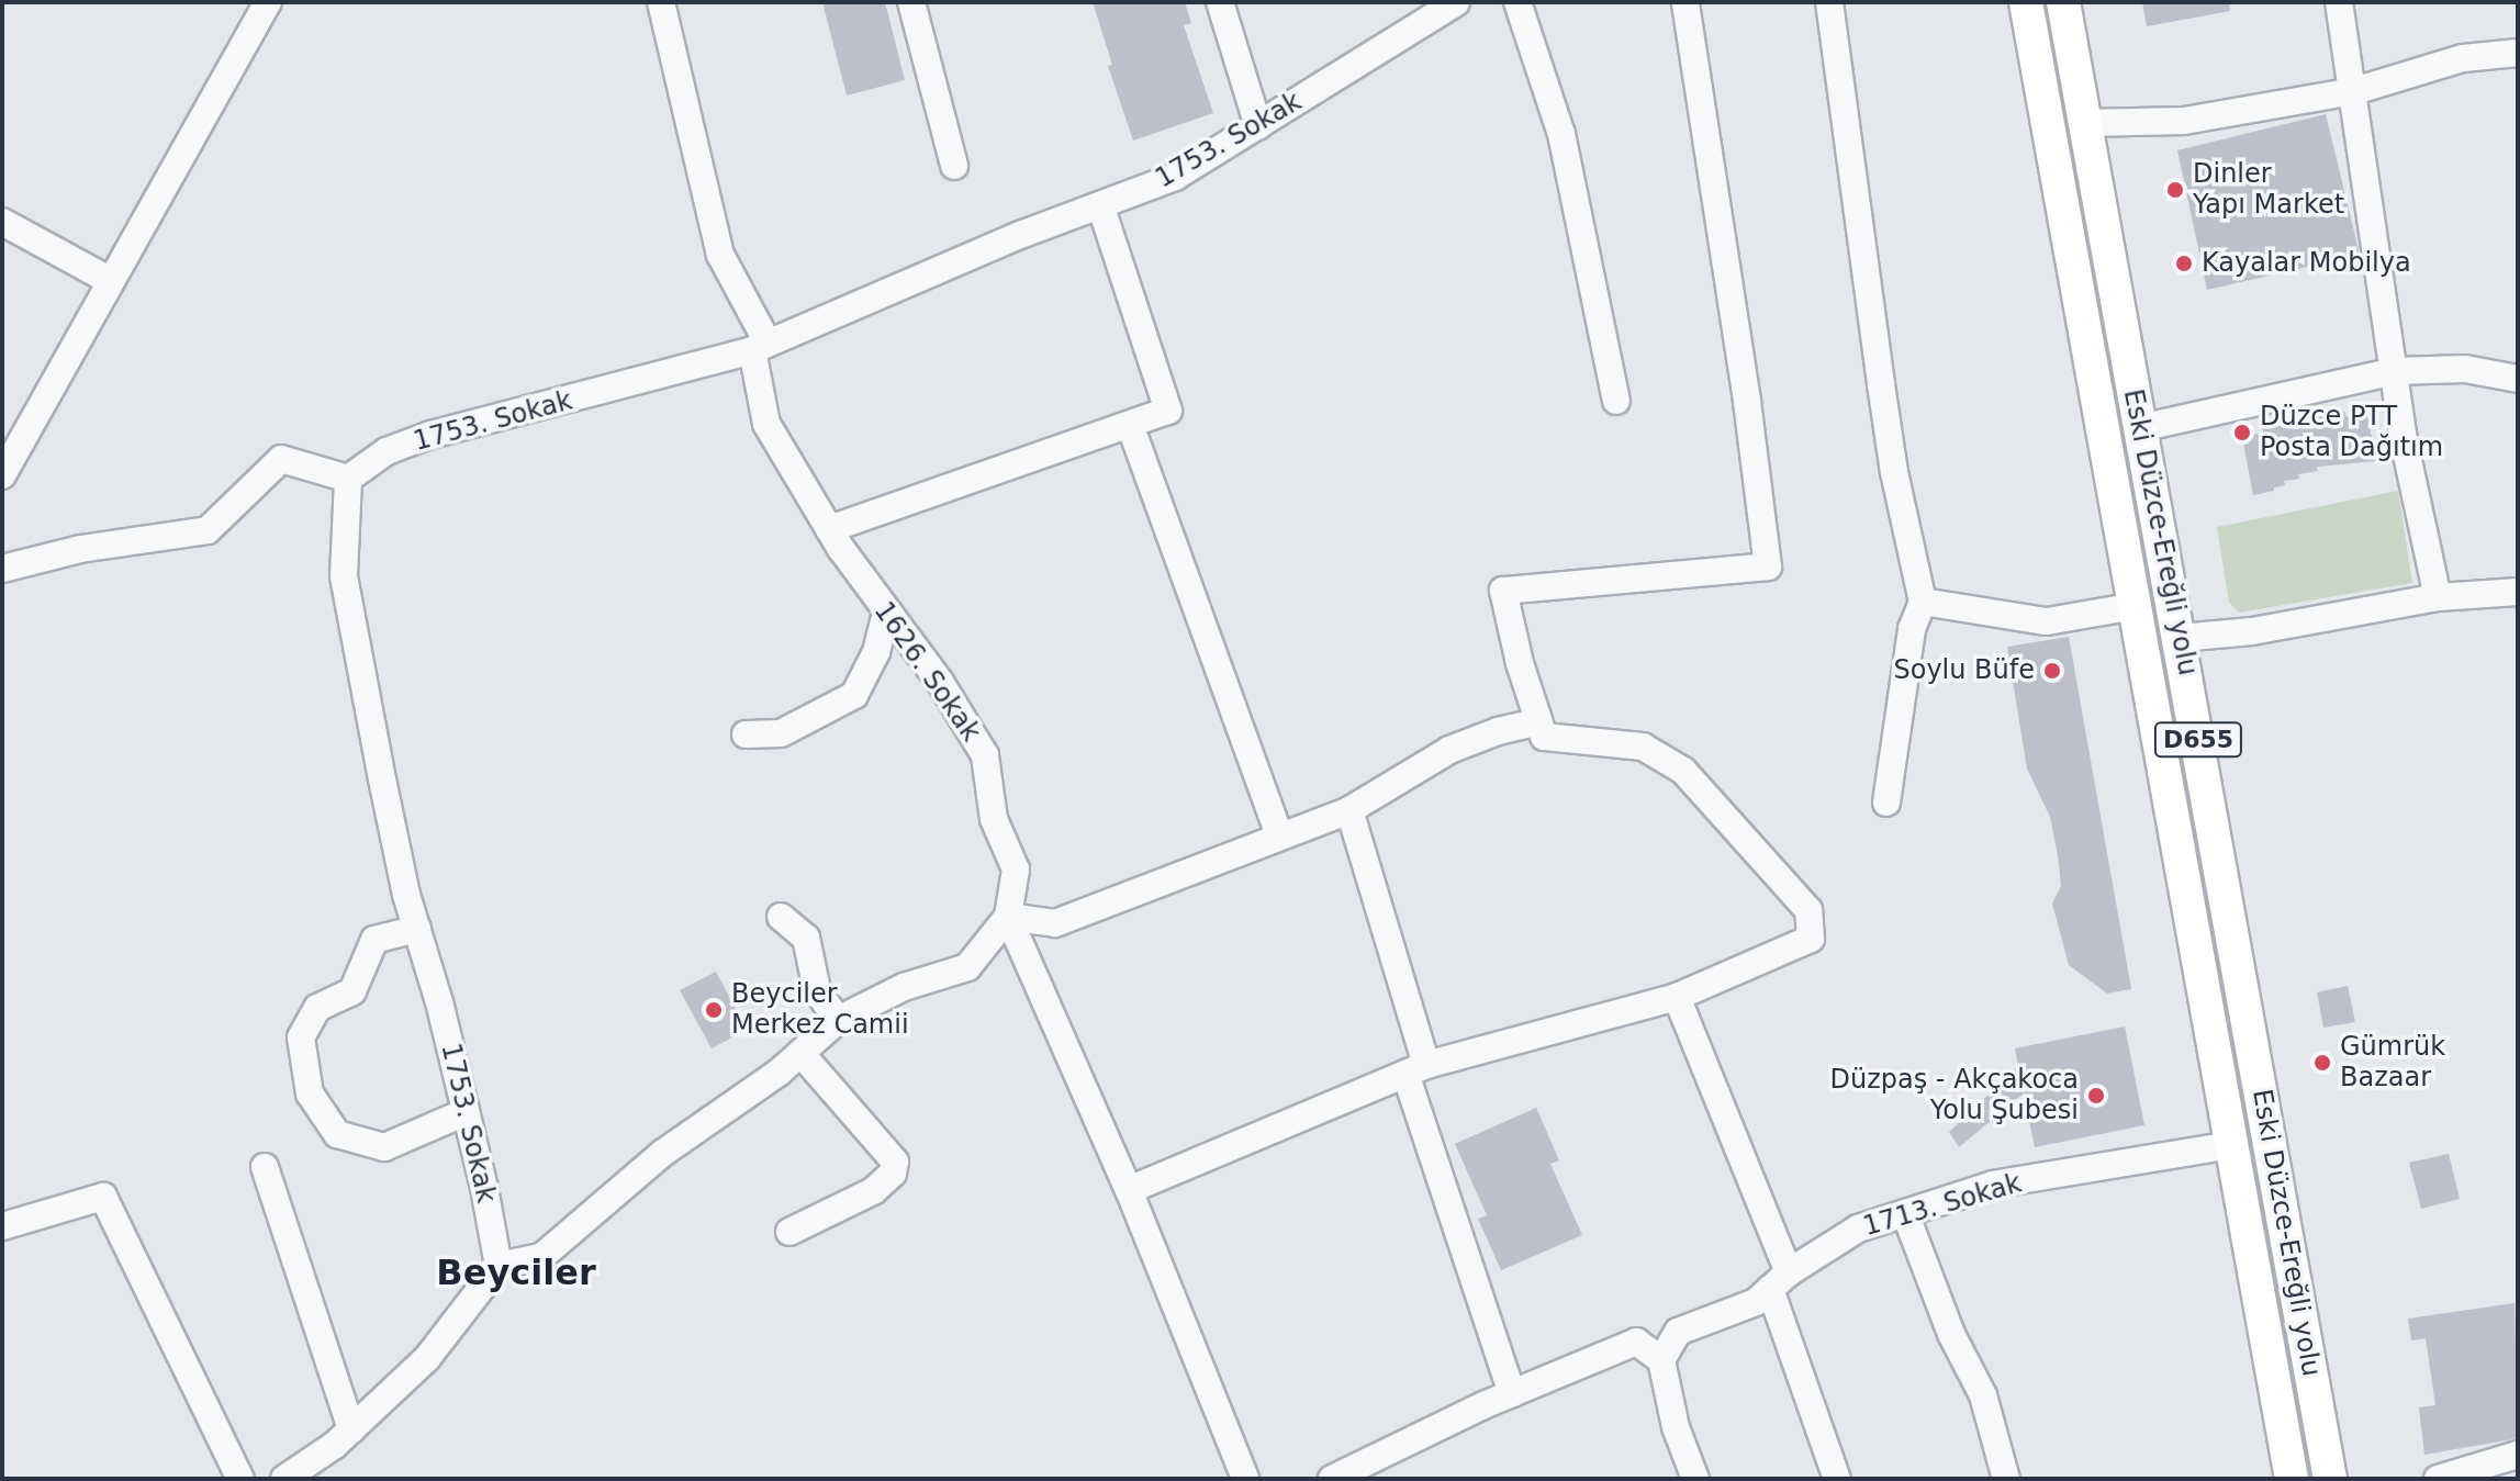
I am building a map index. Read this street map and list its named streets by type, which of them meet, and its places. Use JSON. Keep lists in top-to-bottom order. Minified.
{"streets":{"main road":["Eski Düzce-Ereğli yolu","D655"],"street":["1753. Sokak","1626. Sokak","1713. Sokak"]},"crossings":[["1753. Sokak","1626. Sokak"],["Eski Düzce-Ereğli yolu","1713. Sokak"]],"districts":["Beyciler"],"places":["Dinler Yapı Market","Kayalar Mobilya","Düzce PTT Posta Dağıtım","Soylu Büfe","Beyciler Merkez Camii","Gümrük Bazaar","Düzpaş - Akçakoca Yolu Şubesi"]}
